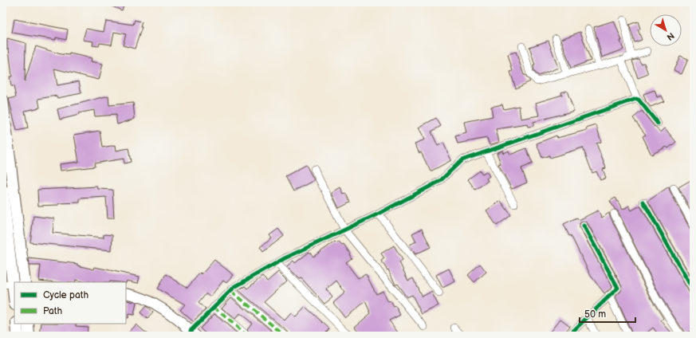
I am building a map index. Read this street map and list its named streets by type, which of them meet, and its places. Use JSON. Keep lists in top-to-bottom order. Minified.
{"legend":["Cycle path","Path"],"scale_bar":"50 m","north":"bottom right"}
